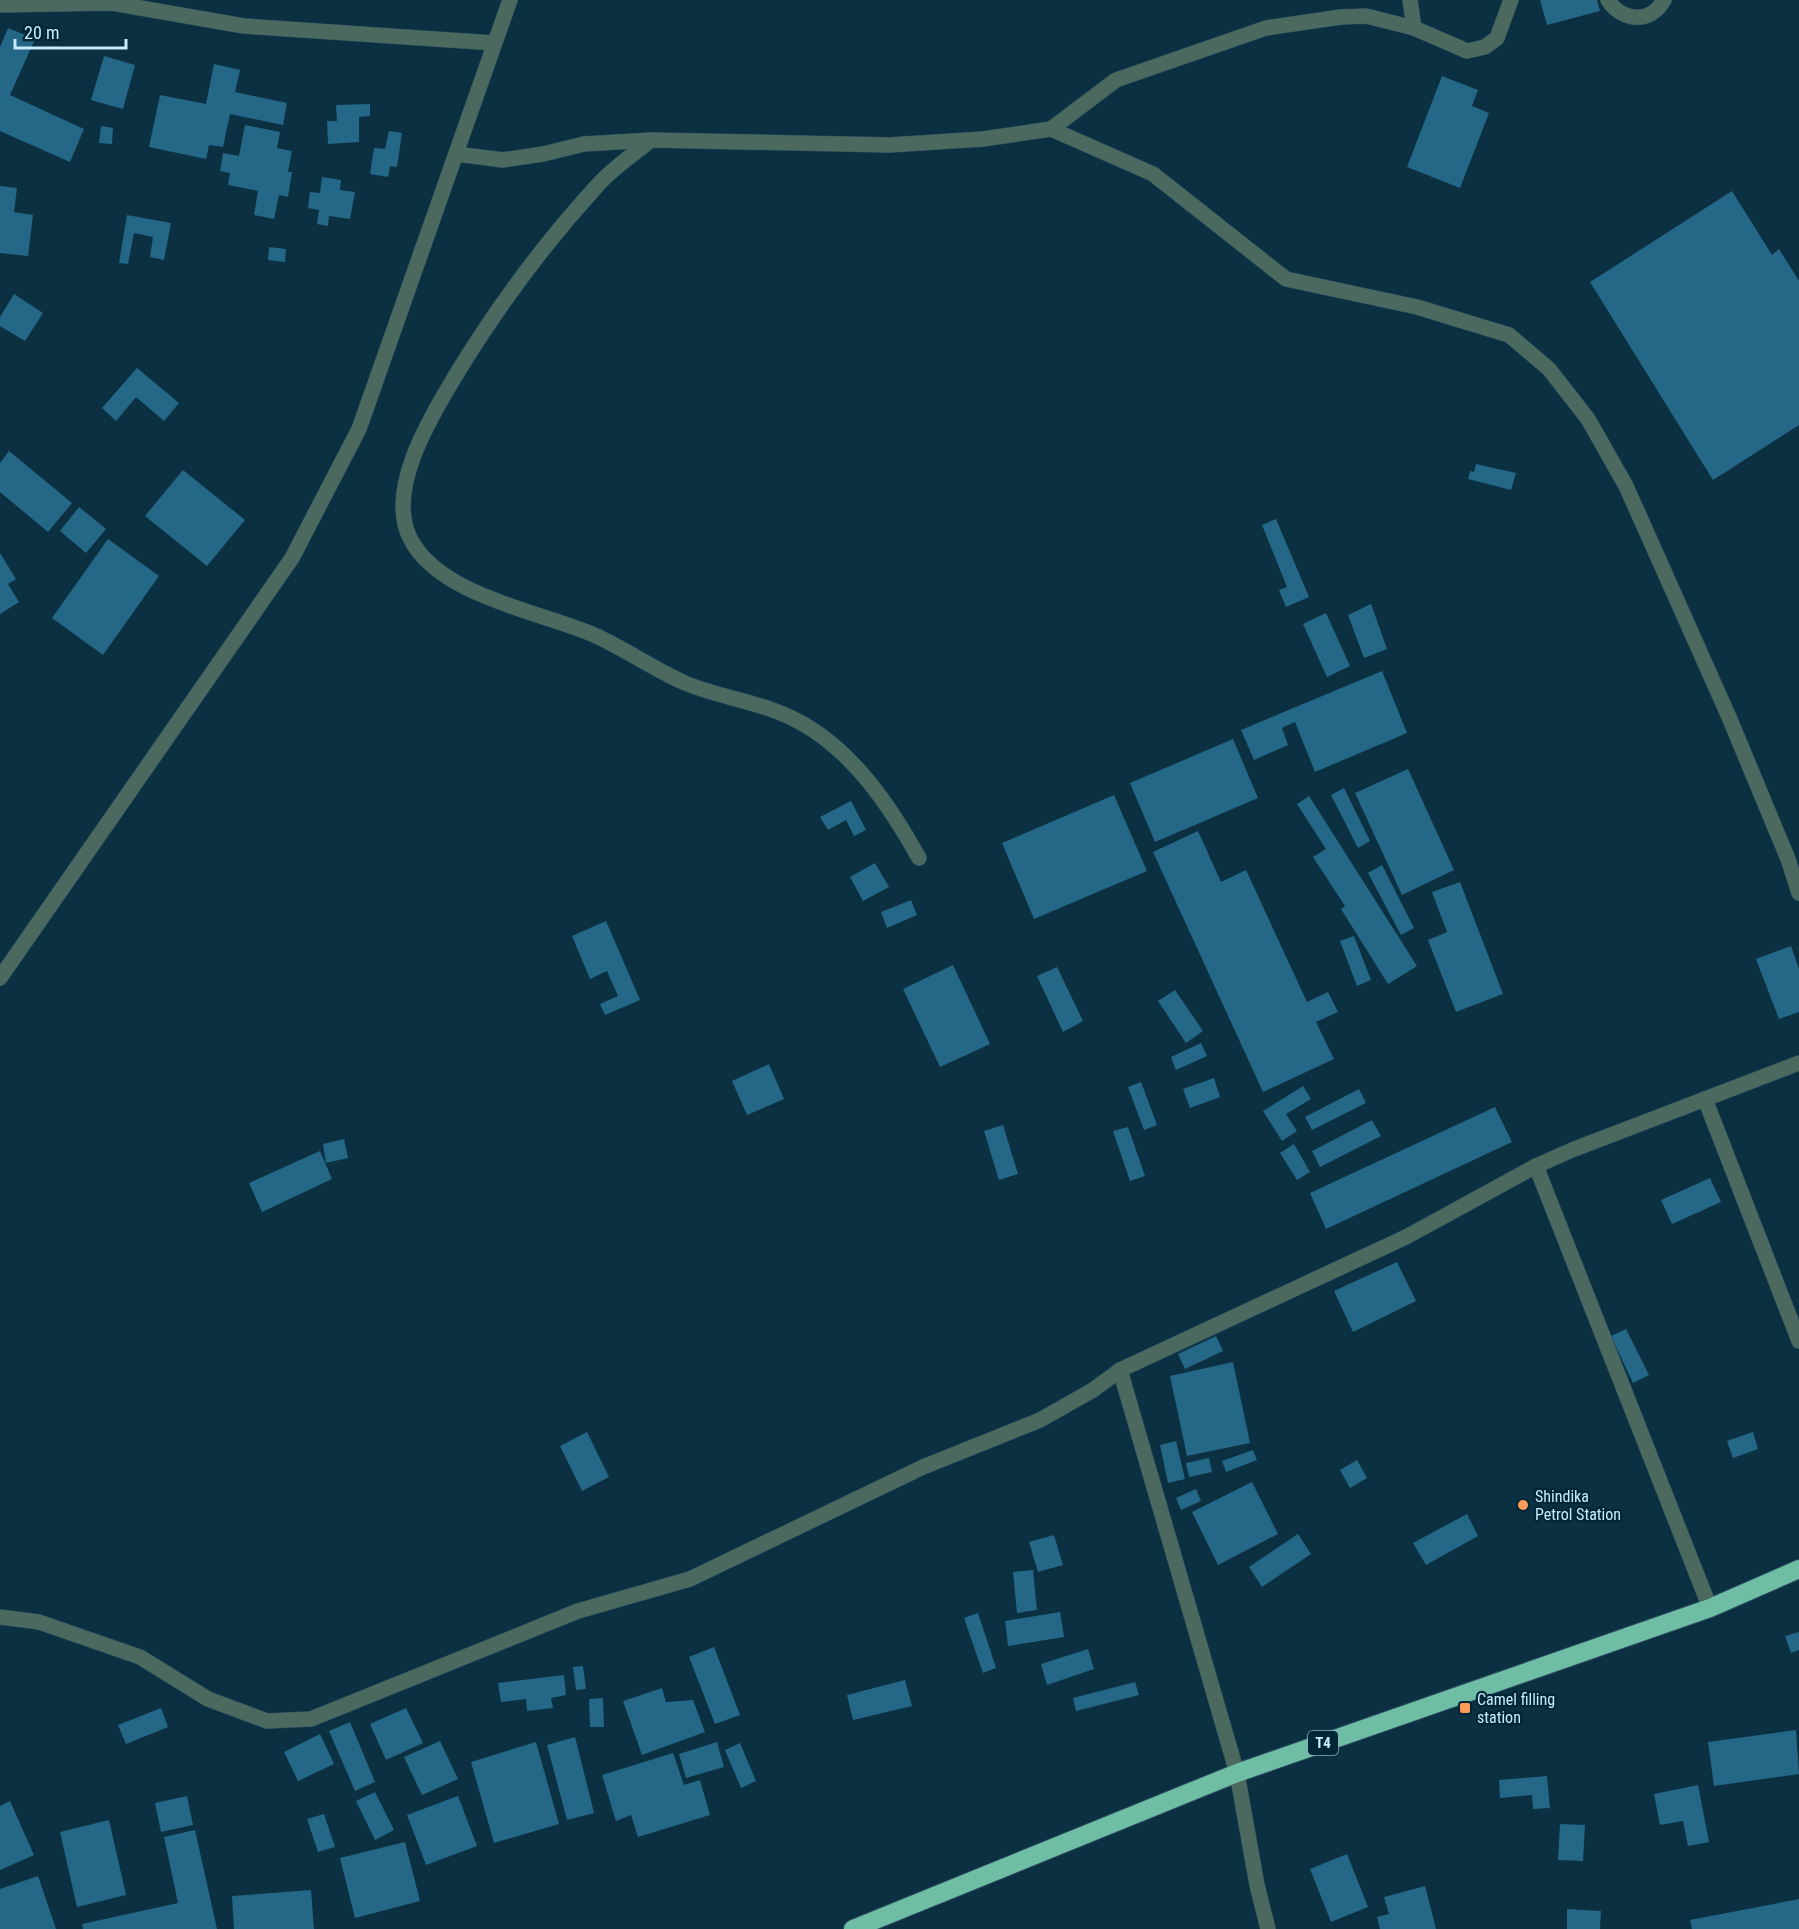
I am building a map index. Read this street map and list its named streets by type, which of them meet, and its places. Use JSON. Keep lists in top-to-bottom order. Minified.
{"streets":{"highway":["T4"]},"places":{"other":["Shindika Petrol Station"],"transit":["Camel filling station"]},"scale_bar":"20 m"}
